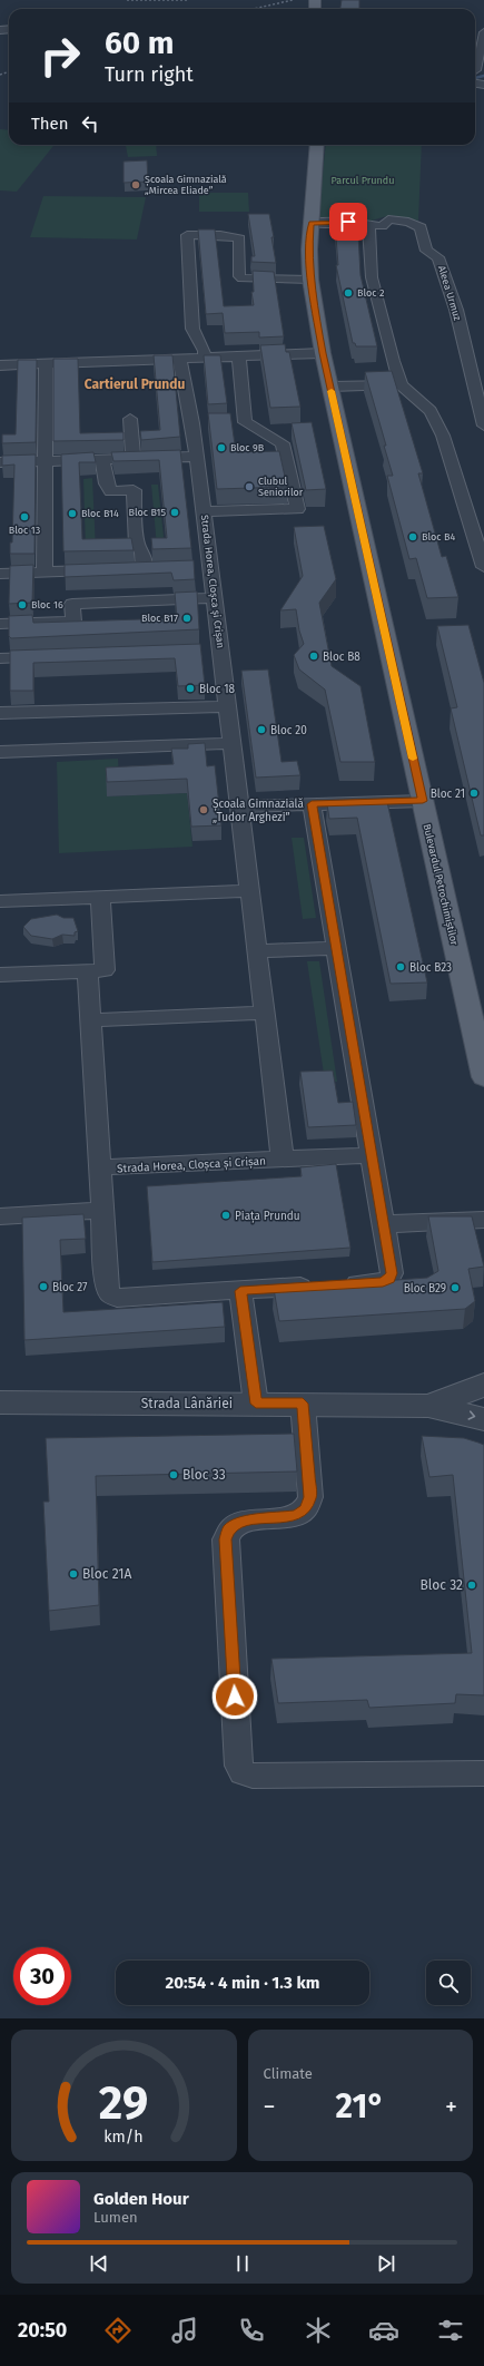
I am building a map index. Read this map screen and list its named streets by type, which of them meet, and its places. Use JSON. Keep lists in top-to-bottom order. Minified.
{"streets":{"main road":["Bulevardul Petrochimiștilor"],"street":["Aleea Urmuz","Strada Horea, Cloșca și Crișan","Strada Lânăriei"]},"crossings":[["Aleea Urmuz","Bulevardul Petrochimiștilor"]],"districts":["Cartierul Prundu"],"parks":["Parcul Prundu"],"places":["Școala Gimnazială „Mircea Eliade”","Bloc 2","Bloc 9B","Clubul Seniorilor","Bloc B15","Bloc B14","Bloc 13","Bloc B4","Bloc 16","Bloc B17","Bloc B8","Bloc 18","Bloc 20","Bloc 21","Școala Gimnazială „Tudor Arghezi”","Bloc B23","Piața Prundu","Bloc 27","Bloc B29","Bloc 33","Bloc 21A","Bloc 32"],"page":{"turn":["60 m","Turn right"],"then":"Then","limit":"30","trip":"20:54 · 4 min · 1.3 km","tile":"Climate","heat":["−","21°","+"],"song":["Golden Hour","Lumen"],"tabs":"20:50","gauge":["29","km/h"]}}
